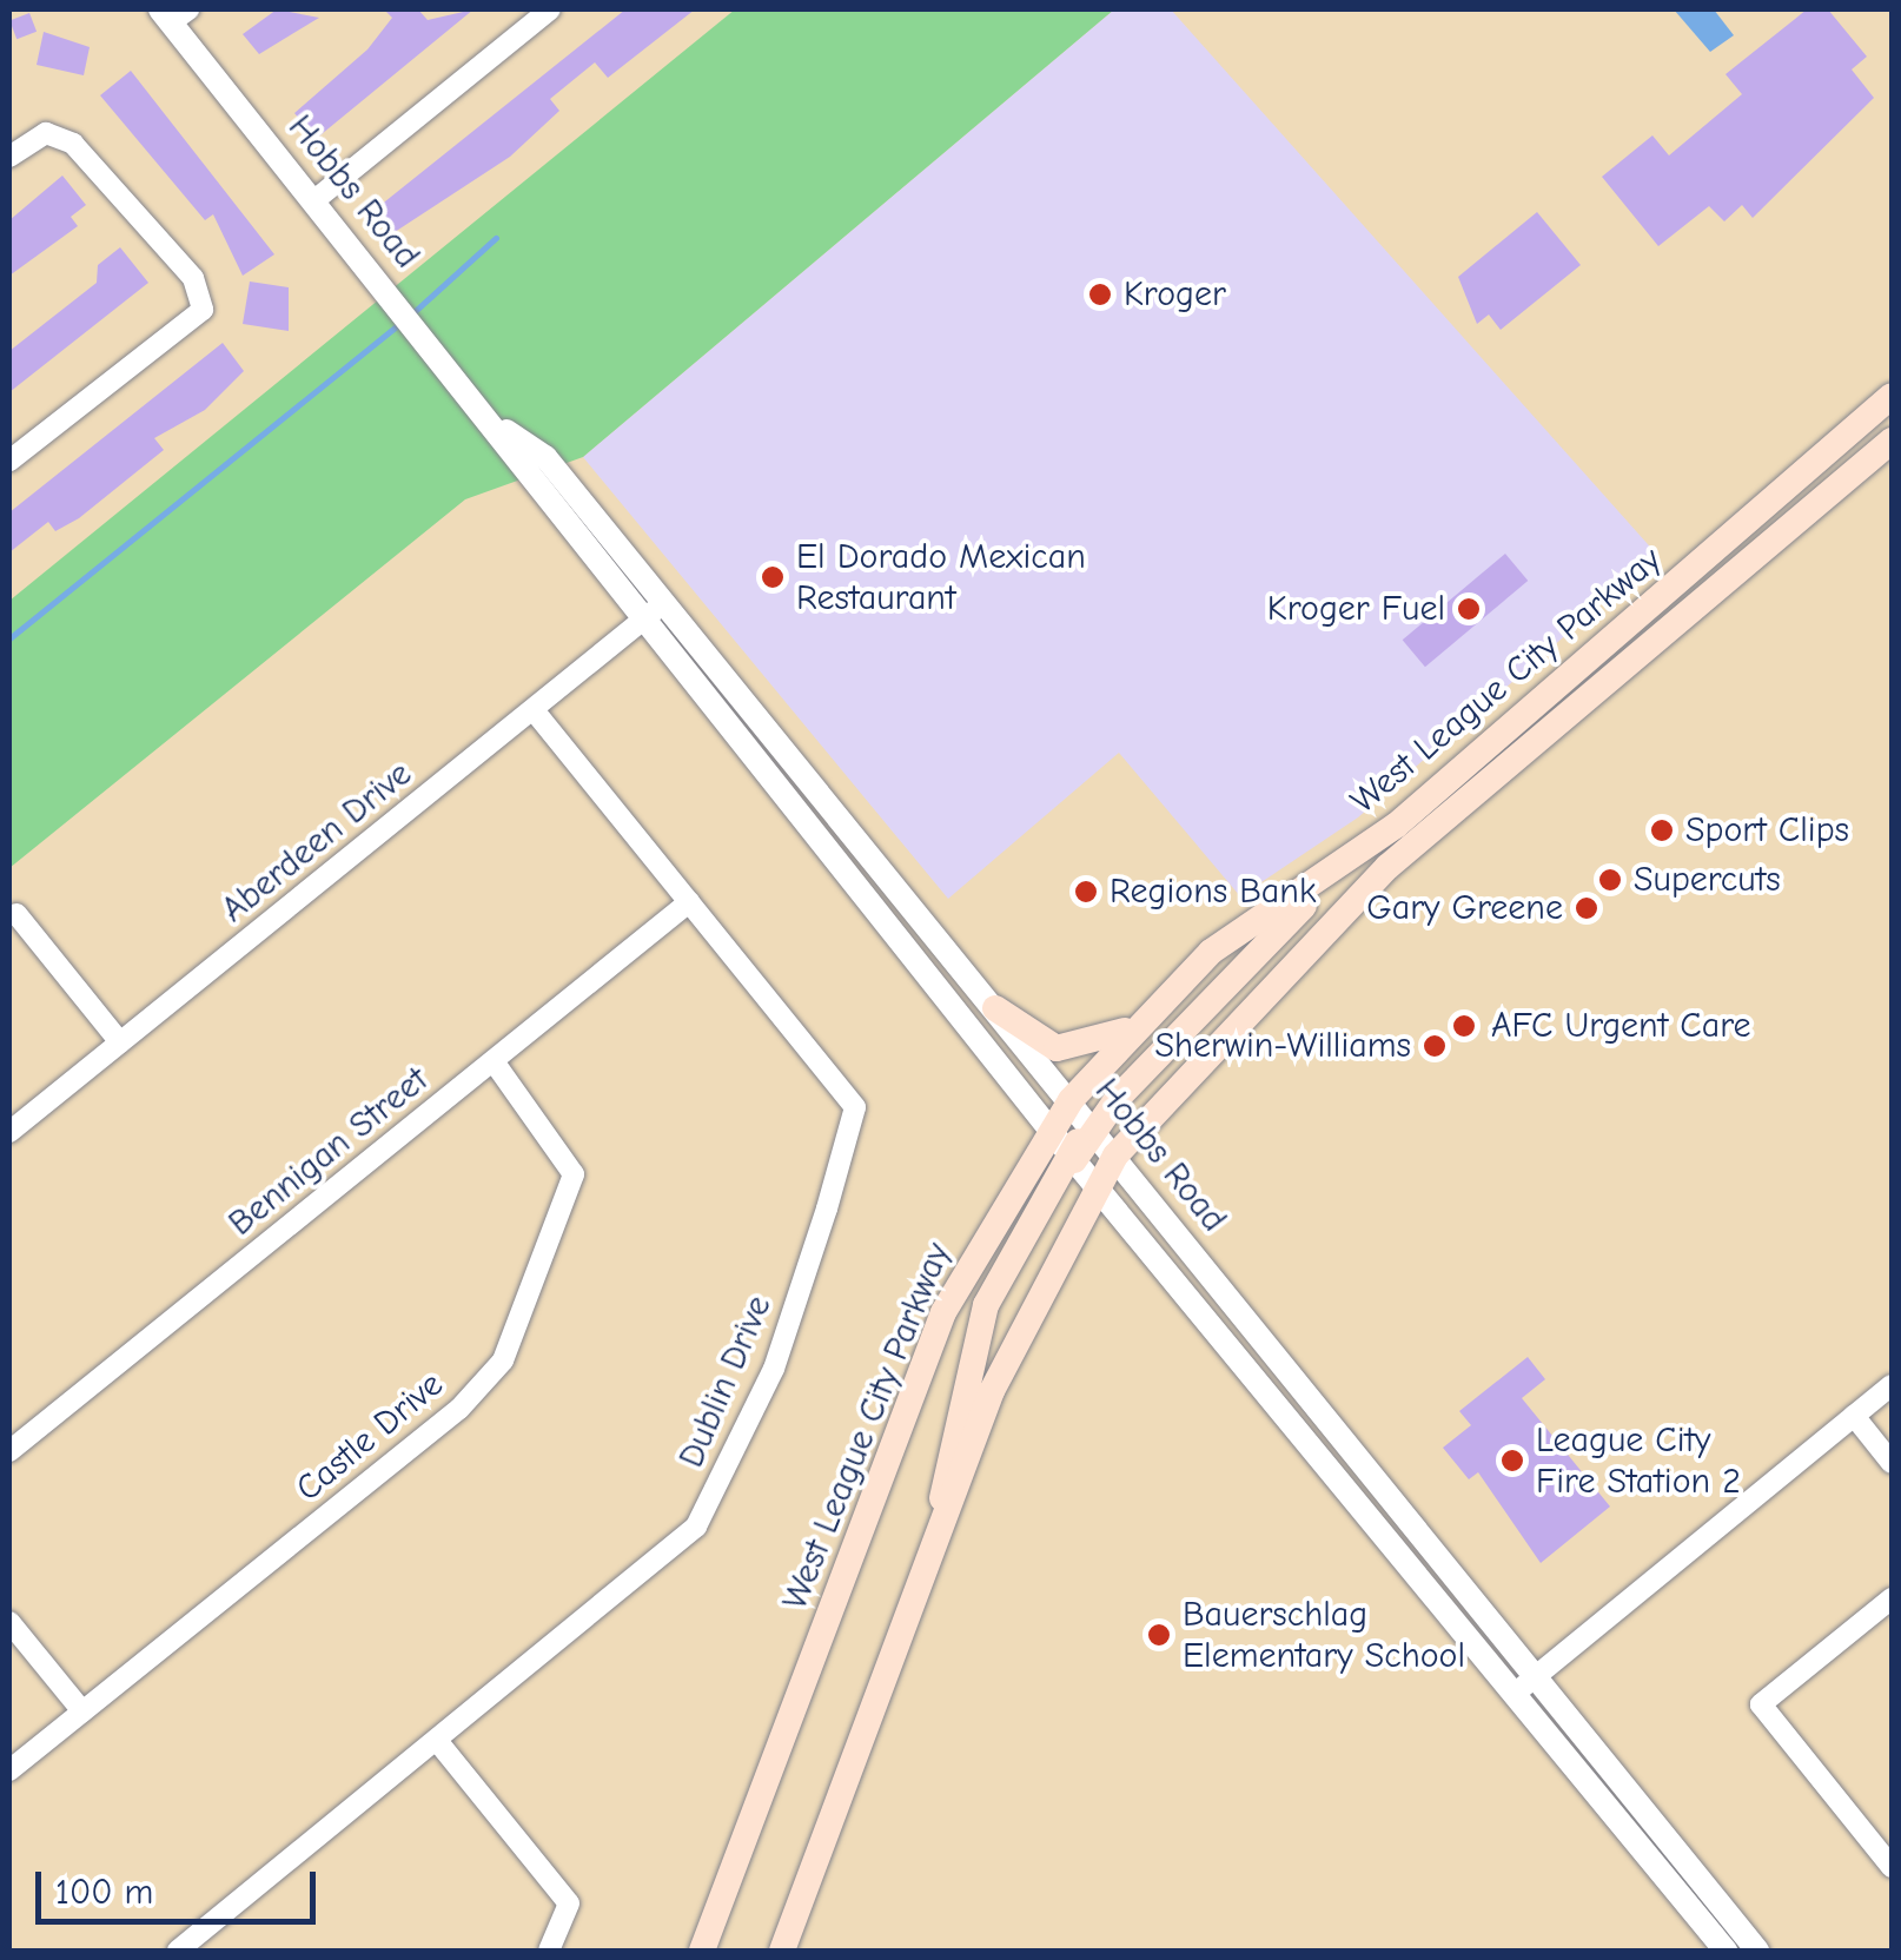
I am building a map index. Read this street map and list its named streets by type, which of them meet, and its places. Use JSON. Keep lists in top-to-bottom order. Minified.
{"streets":{"main road":["West League City Parkway"],"street":["Hobbs Road","Aberdeen Drive","Bennigan Street","Dublin Drive","Castle Drive"]},"crossings":[["Hobbs Road","West League City Parkway"],["Hobbs Road","Aberdeen Drive"],["Aberdeen Drive","Dublin Drive"],["Bennigan Street","Dublin Drive"],["Bennigan Street","Castle Drive"]],"places":["Kroger","El Dorado Mexican Restaurant","Kroger Fuel","Sport Clips","Supercuts","Regions Bank","Gary Greene","AFC Urgent Care","Sherwin-Williams","League City Fire Station 2","Bauerschlag Elementary School"],"scale_bar":"100 m"}
